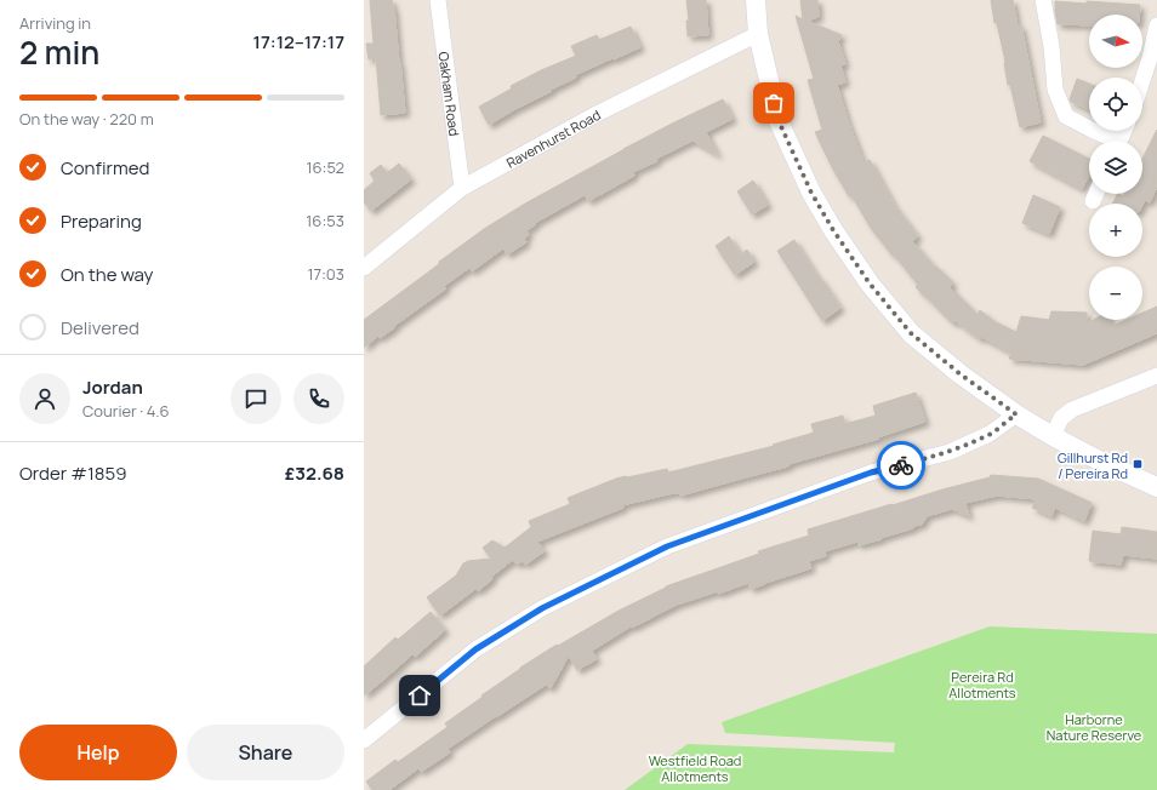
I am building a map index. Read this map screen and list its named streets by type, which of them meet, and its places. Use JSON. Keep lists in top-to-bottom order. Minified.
{"streets":{"street":["Oakham Road","Ravenhurst Road"]},"crossings":[["Oakham Road","Ravenhurst Road"]],"parks":["Pereira Rd Allotments","Harborne Nature Reserve","Westfield Road Allotments"],"places":{"transit":["Gillhurst Rd / Pereira Rd"]},"north":"right","page":{"heading":["2 min","Arriving in","17:12–17:17"],"panel":["Jordan","Courier · 4.6","Order #1859","£32.68"],"map_buttons":["+","−"],"bar":"On the way · 220 m","list":[["Confirmed","16:52"],["Preparing","16:53"],["On the way","17:03"],"Delivered"],"buttons":["Help","Share"]}}
